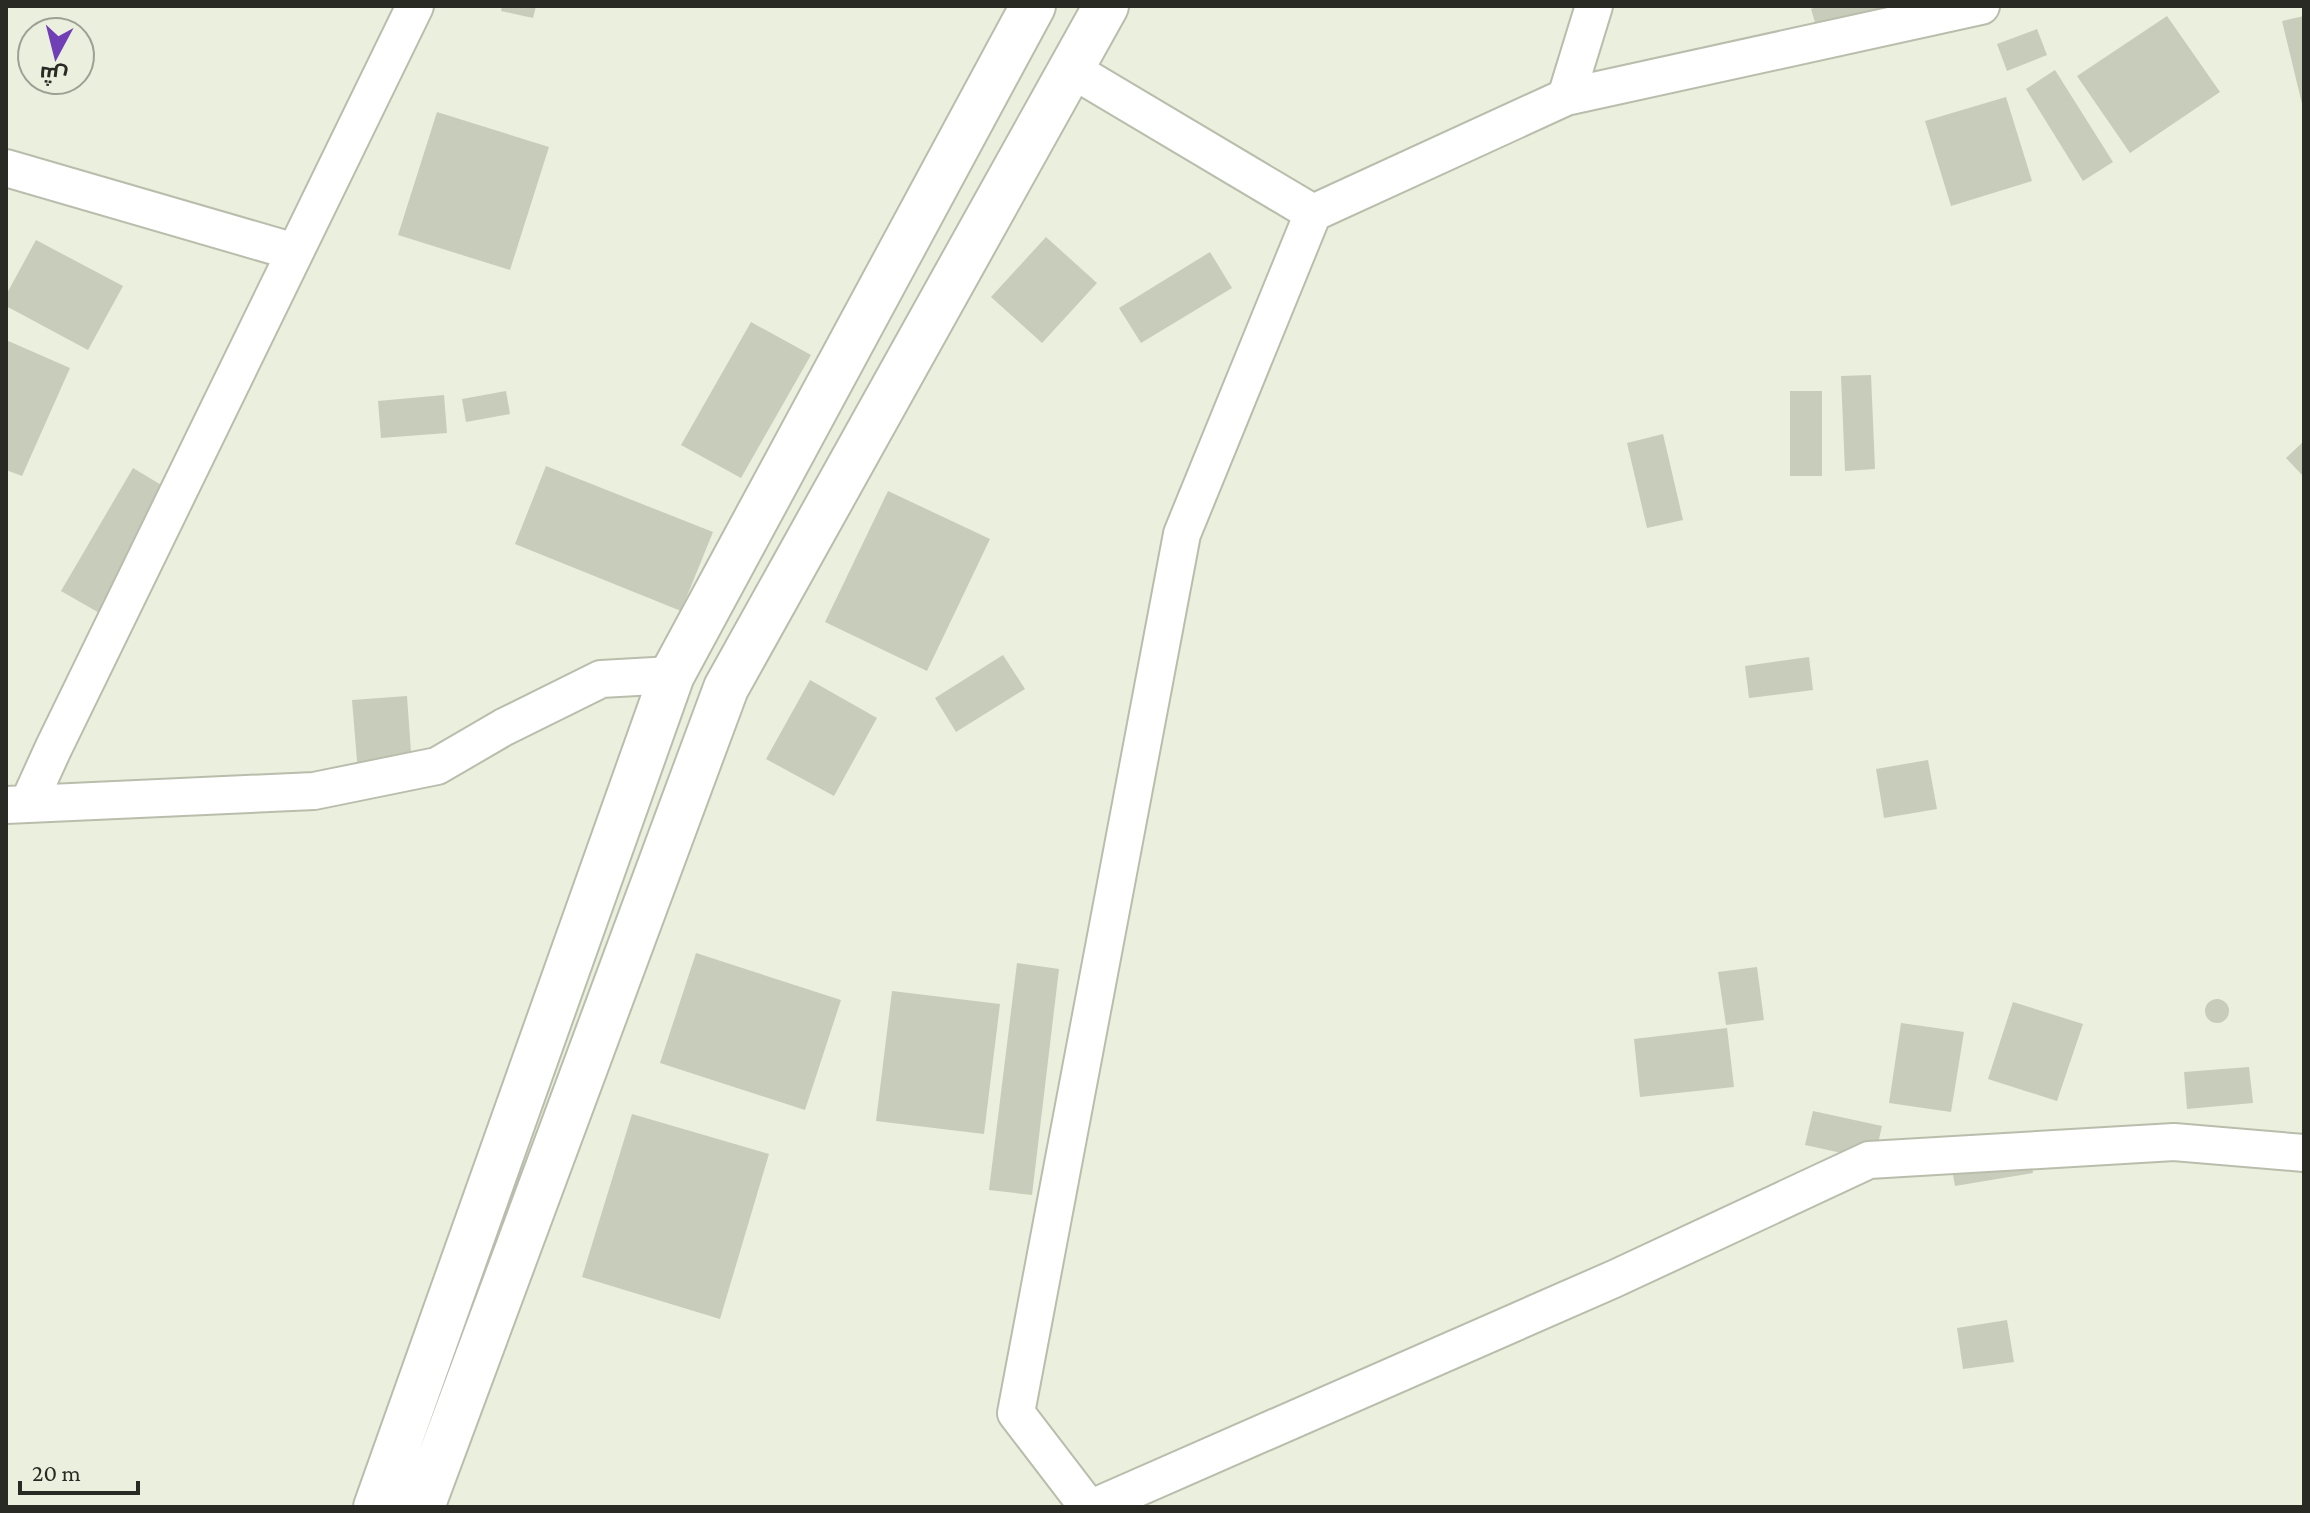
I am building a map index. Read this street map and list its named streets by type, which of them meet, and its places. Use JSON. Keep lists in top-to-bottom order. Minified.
{"scale_bar":"20 m","north":"bottom"}
